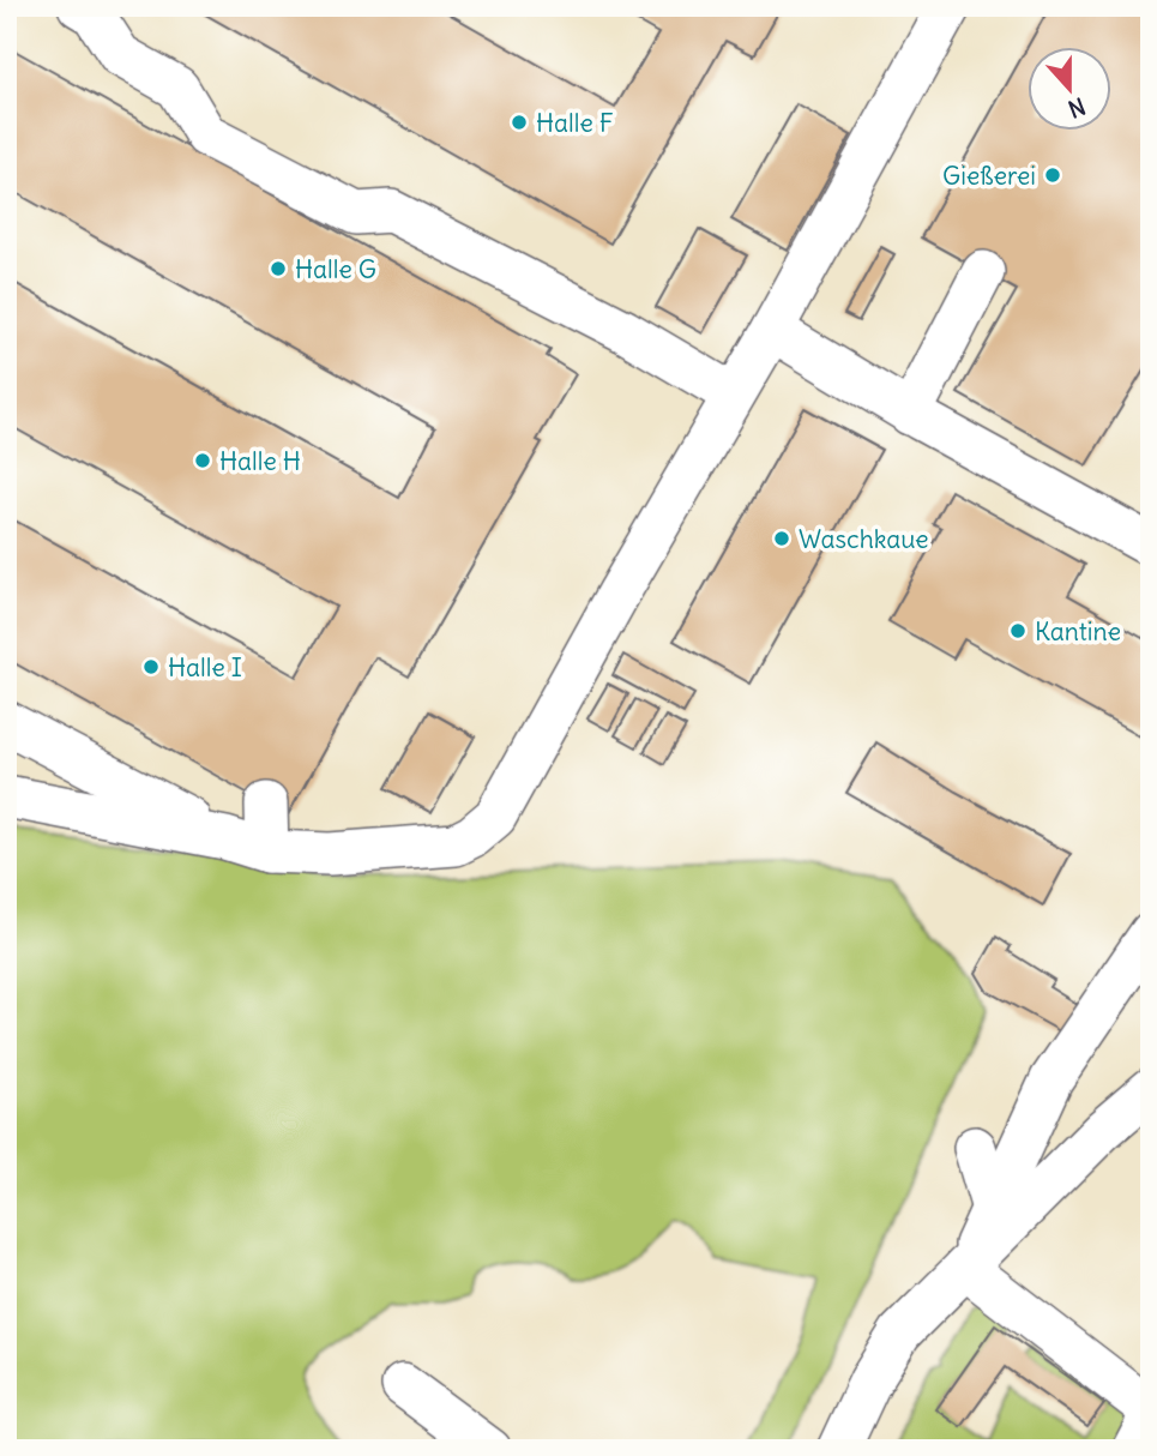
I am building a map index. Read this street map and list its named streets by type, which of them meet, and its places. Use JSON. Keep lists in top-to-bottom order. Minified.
{"places":["Halle F","Gießerei","Halle G","Halle H","Waschkaue","Kantine","Halle I"],"north":"bottom"}
